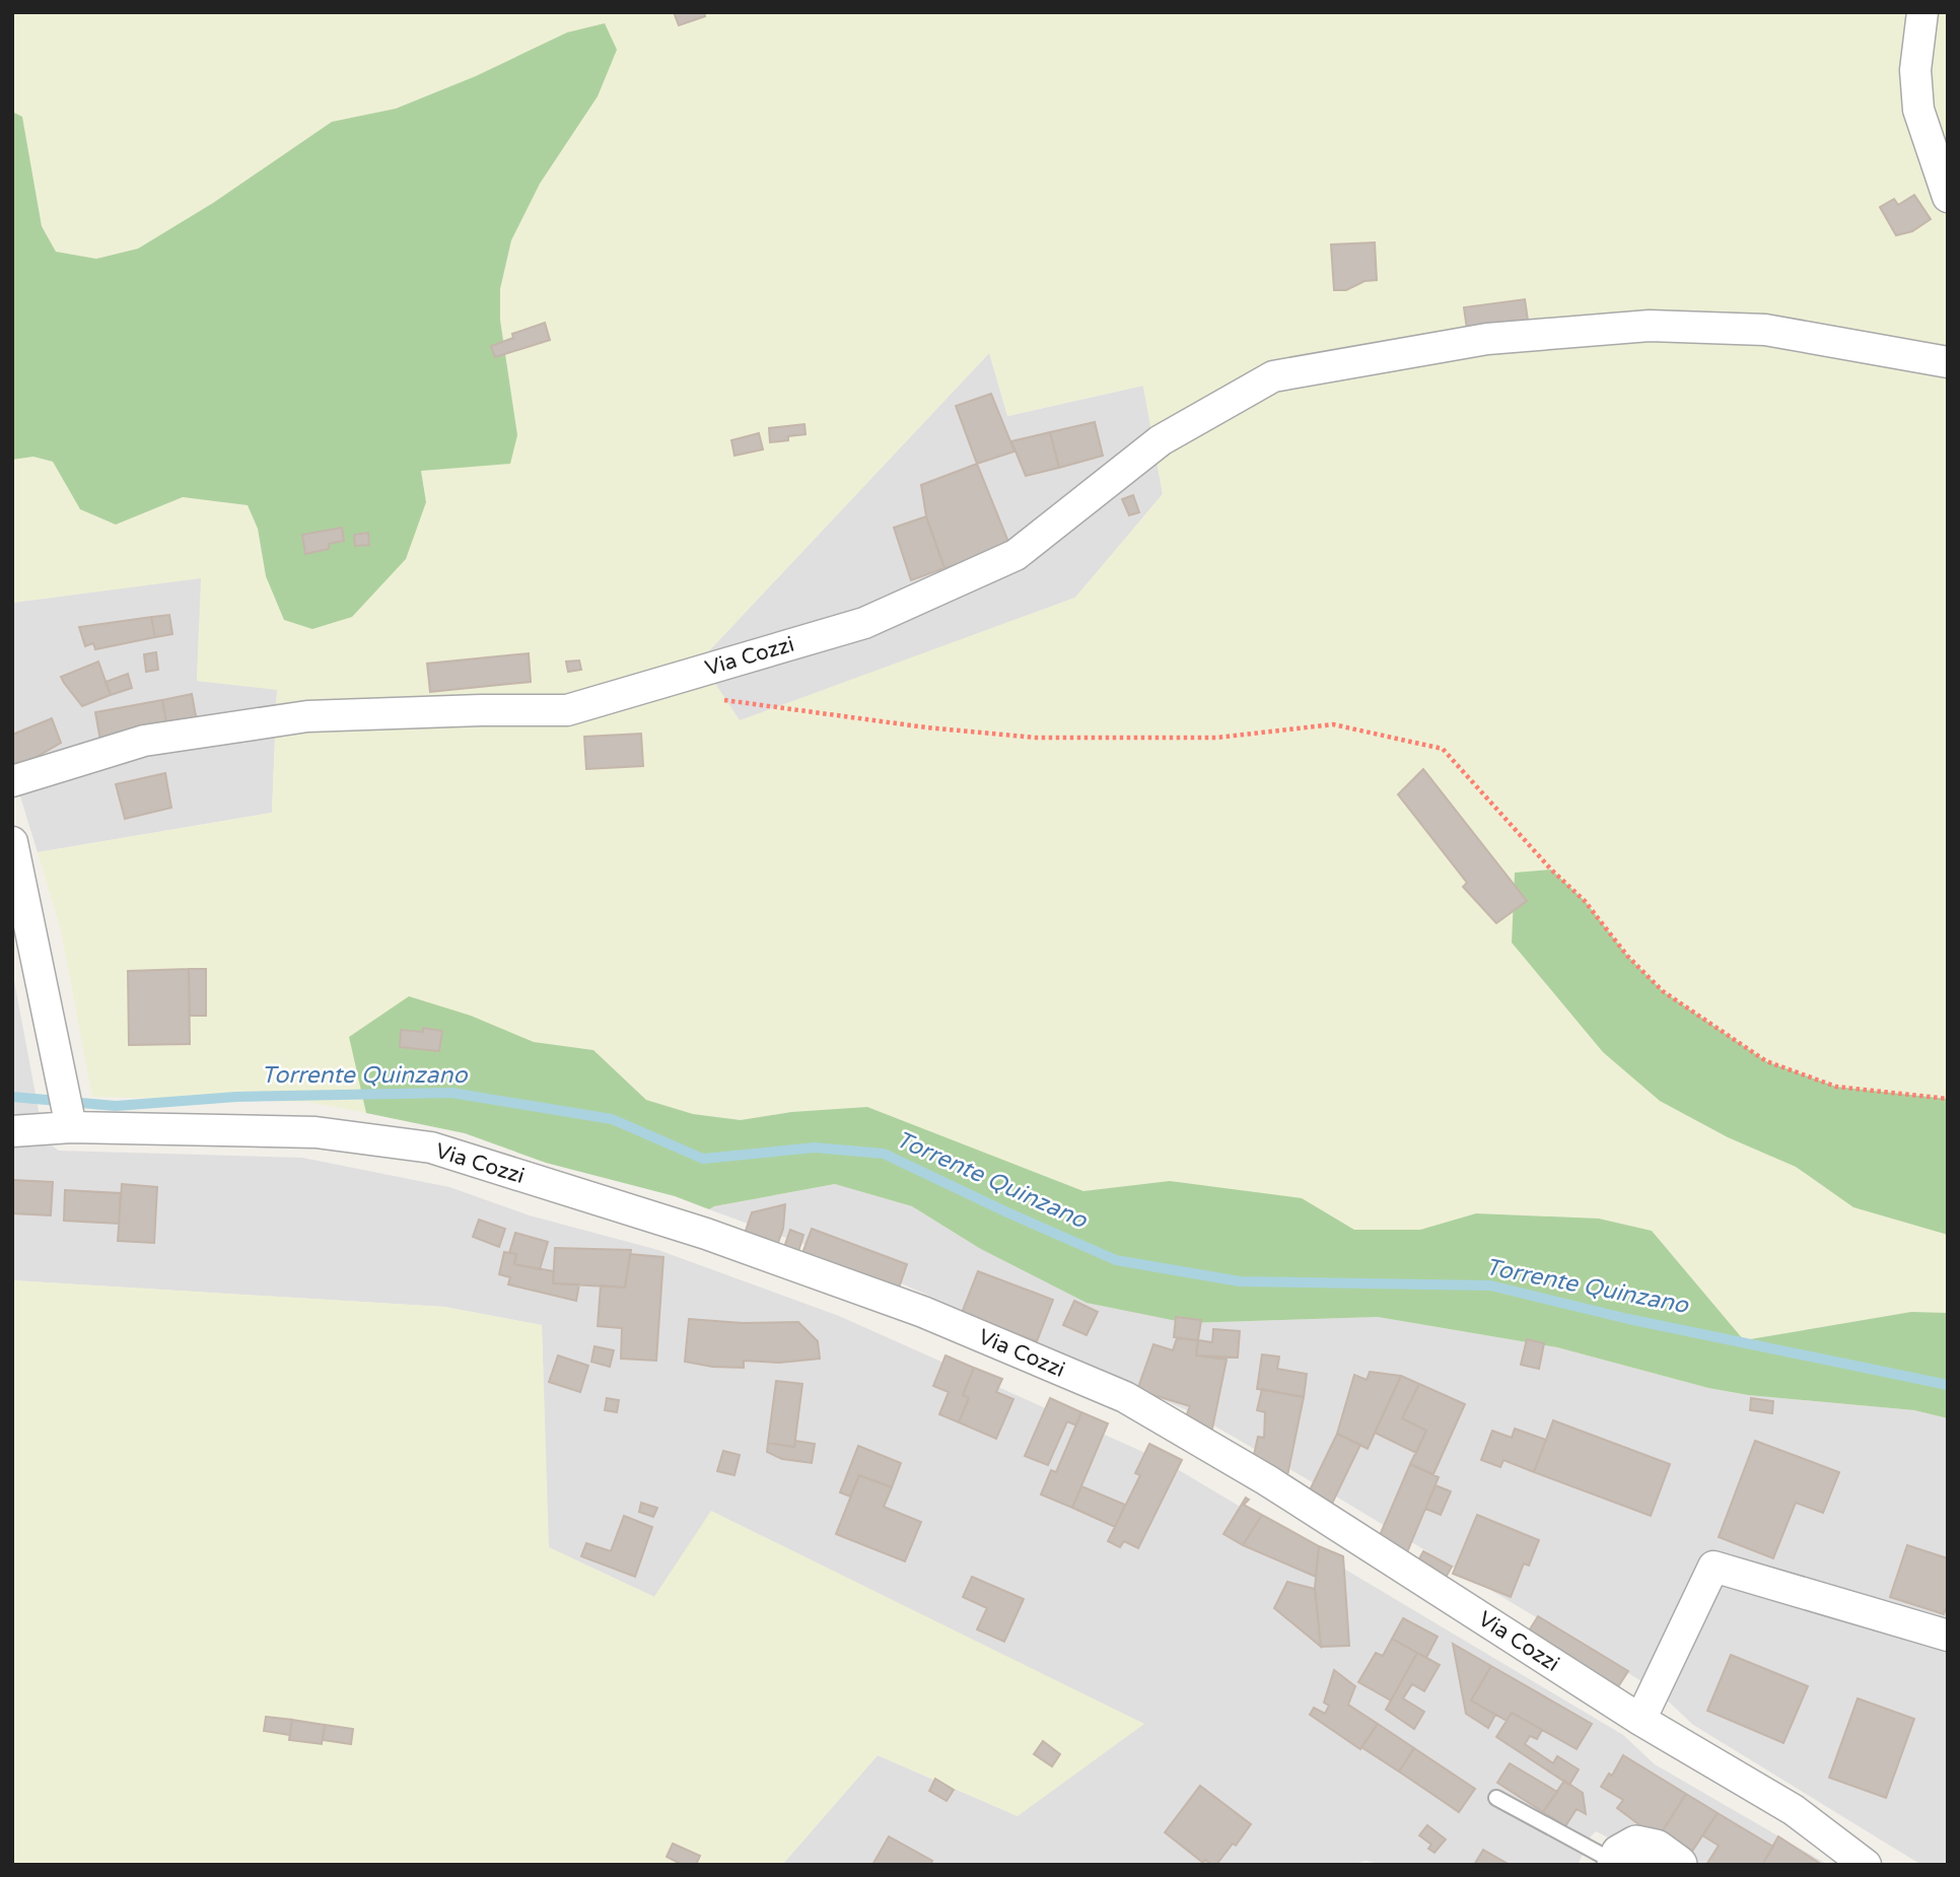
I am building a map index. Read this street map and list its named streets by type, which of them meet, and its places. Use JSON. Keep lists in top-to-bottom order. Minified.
{"streets":{"street":["Via Cozzi"]},"water":["Torrente Quinzano"]}
